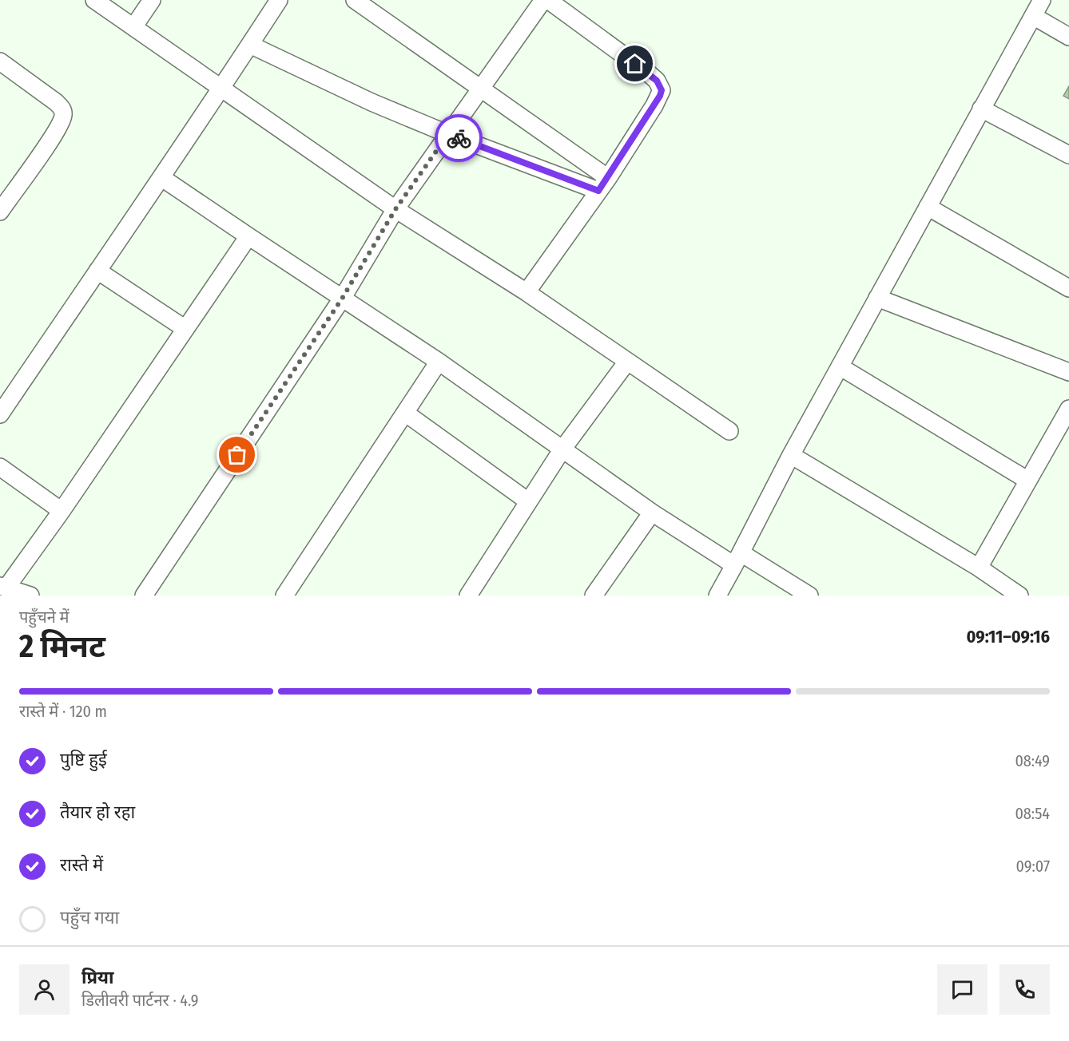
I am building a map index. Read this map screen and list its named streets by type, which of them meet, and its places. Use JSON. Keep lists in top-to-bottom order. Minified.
{"page":{"heading":["2 मिनट","पहुँचने में","09:11–09:16"],"panel":["प्रिया","डिलीवरी पार्टनर · 4.9"],"bar":"रास्ते में · 120 m","list":[["पुष्टि हुई","08:49"],["तैयार हो रहा","08:54"],["रास्ते में","09:07"],"पहुँच गया"]}}
